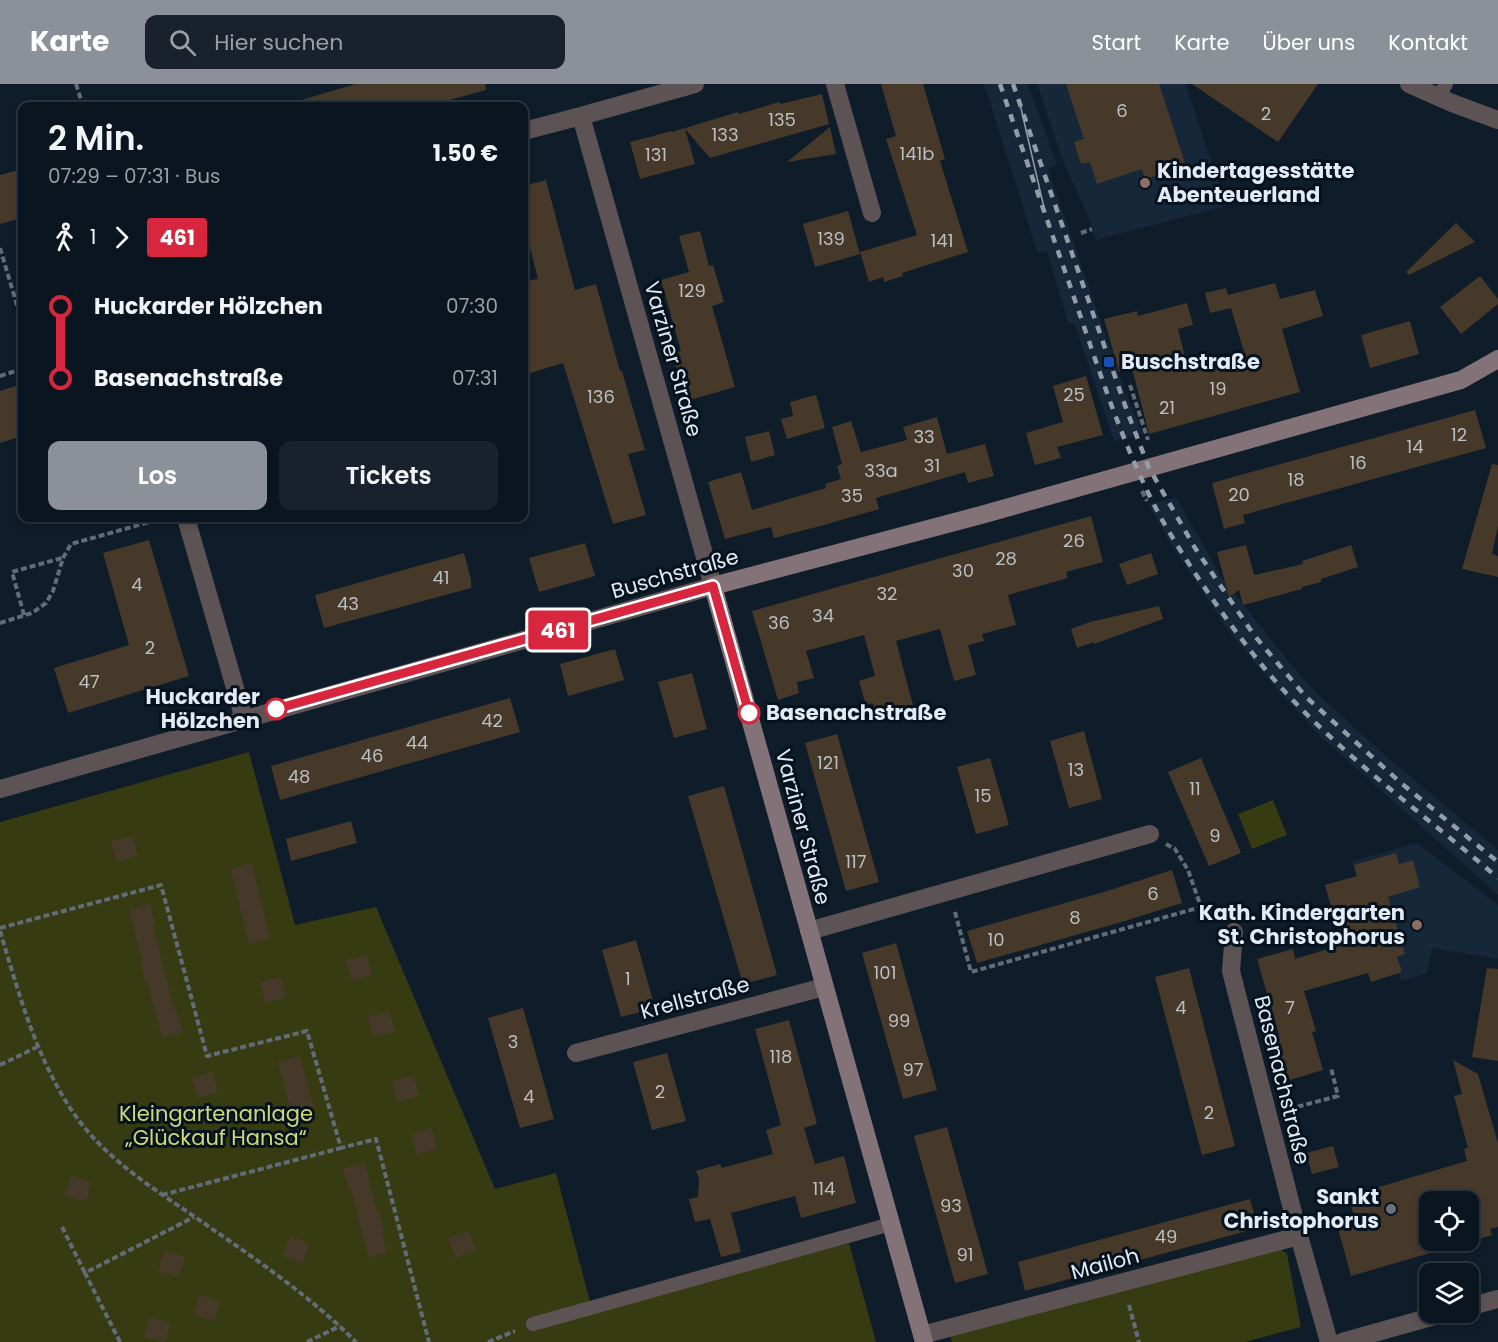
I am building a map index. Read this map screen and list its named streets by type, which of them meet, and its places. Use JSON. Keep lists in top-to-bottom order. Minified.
{"streets":{"street":["Varziner Straße","Buschstraße","Krellstraße","Basenachstraße","Mailoh"]},"crossings":[["Varziner Straße","Buschstraße"],["Varziner Straße","Krellstraße"],["Varziner Straße","Mailoh"],["Basenachstraße","Mailoh"]],"parks":["Kleingartenanlage „Glückauf Hansa“"],"places":{"other":["Kindertagesstätte Abenteuerland","Huckarder Hölzchen","Basenachstraße","Kath. Kindergarten St. Christophorus","Sankt Christophorus"],"transit":["Buschstraße"]},"lines":["bus line 461"],"house_numbers":["6","2","135","133","141b","131","139","141","129","19","25","136","21","12","33","14","16","31","33a","18","20","35","26","28","30","41","4","32","43","34","36","2","47","42","44","46","121","13","48","11","15","9","117","6","8","10","101","1","4","7","99","3","118","97","2","4","2","114","93","49","91"],"page":{"header":"Karte","search":"Hier suchen","nav":["Start","Karte","Über uns","Kontakt"],"on_map":"461","heading":["2 Min.","07:29 – 07:31 · Bus","1.50 €"],"legs":["1","461"],"list":[{"name":"Huckarder Hölzchen","value":"07:30"},{"name":"Basenachstraße","value":"07:31"}],"buttons":["Los","Tickets"]}}
